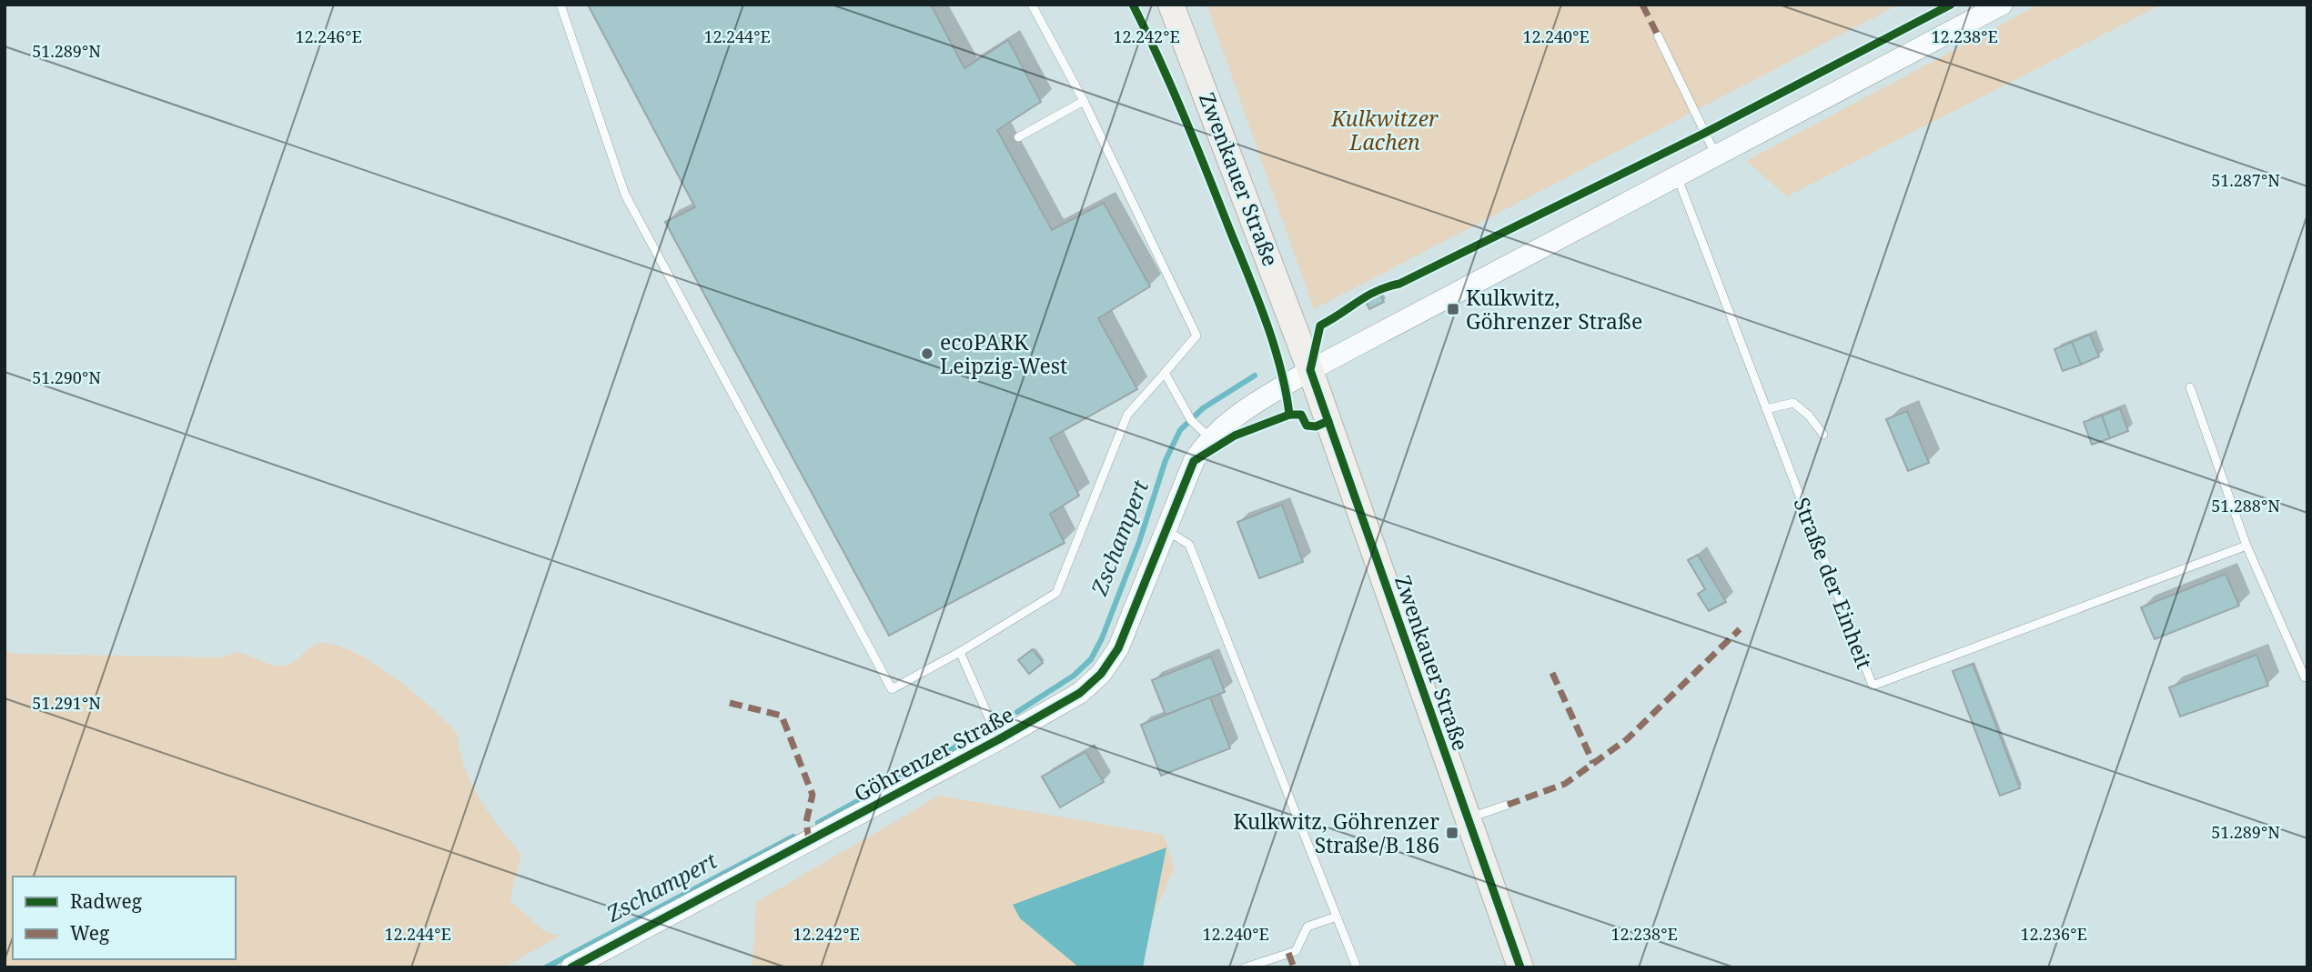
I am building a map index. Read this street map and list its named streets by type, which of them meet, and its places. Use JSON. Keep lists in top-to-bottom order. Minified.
{"streets":{"main road":["Zwenkauer Straße"],"street":["Göhrenzer Straße"],"lane":["Straße der Einheit"]},"crossings":[["Zwenkauer Straße","Göhrenzer Straße"]],"water":["Zschampert"],"parks":["Kulkwitzer Lachen"],"places":{"transit":["Kulkwitz, Göhrenzer Straße","Kulkwitz, Göhrenzer Straße/B 186"],"other":["ecoPARK Leipzig-West"]},"legend":["Radweg","Weg"],"coordinates":["12.246°E","12.244°E","12.242°E","12.240°E","12.238°E","51.289°N","51.287°N","51.290°N","51.288°N","51.291°N","12.236°E"]}
